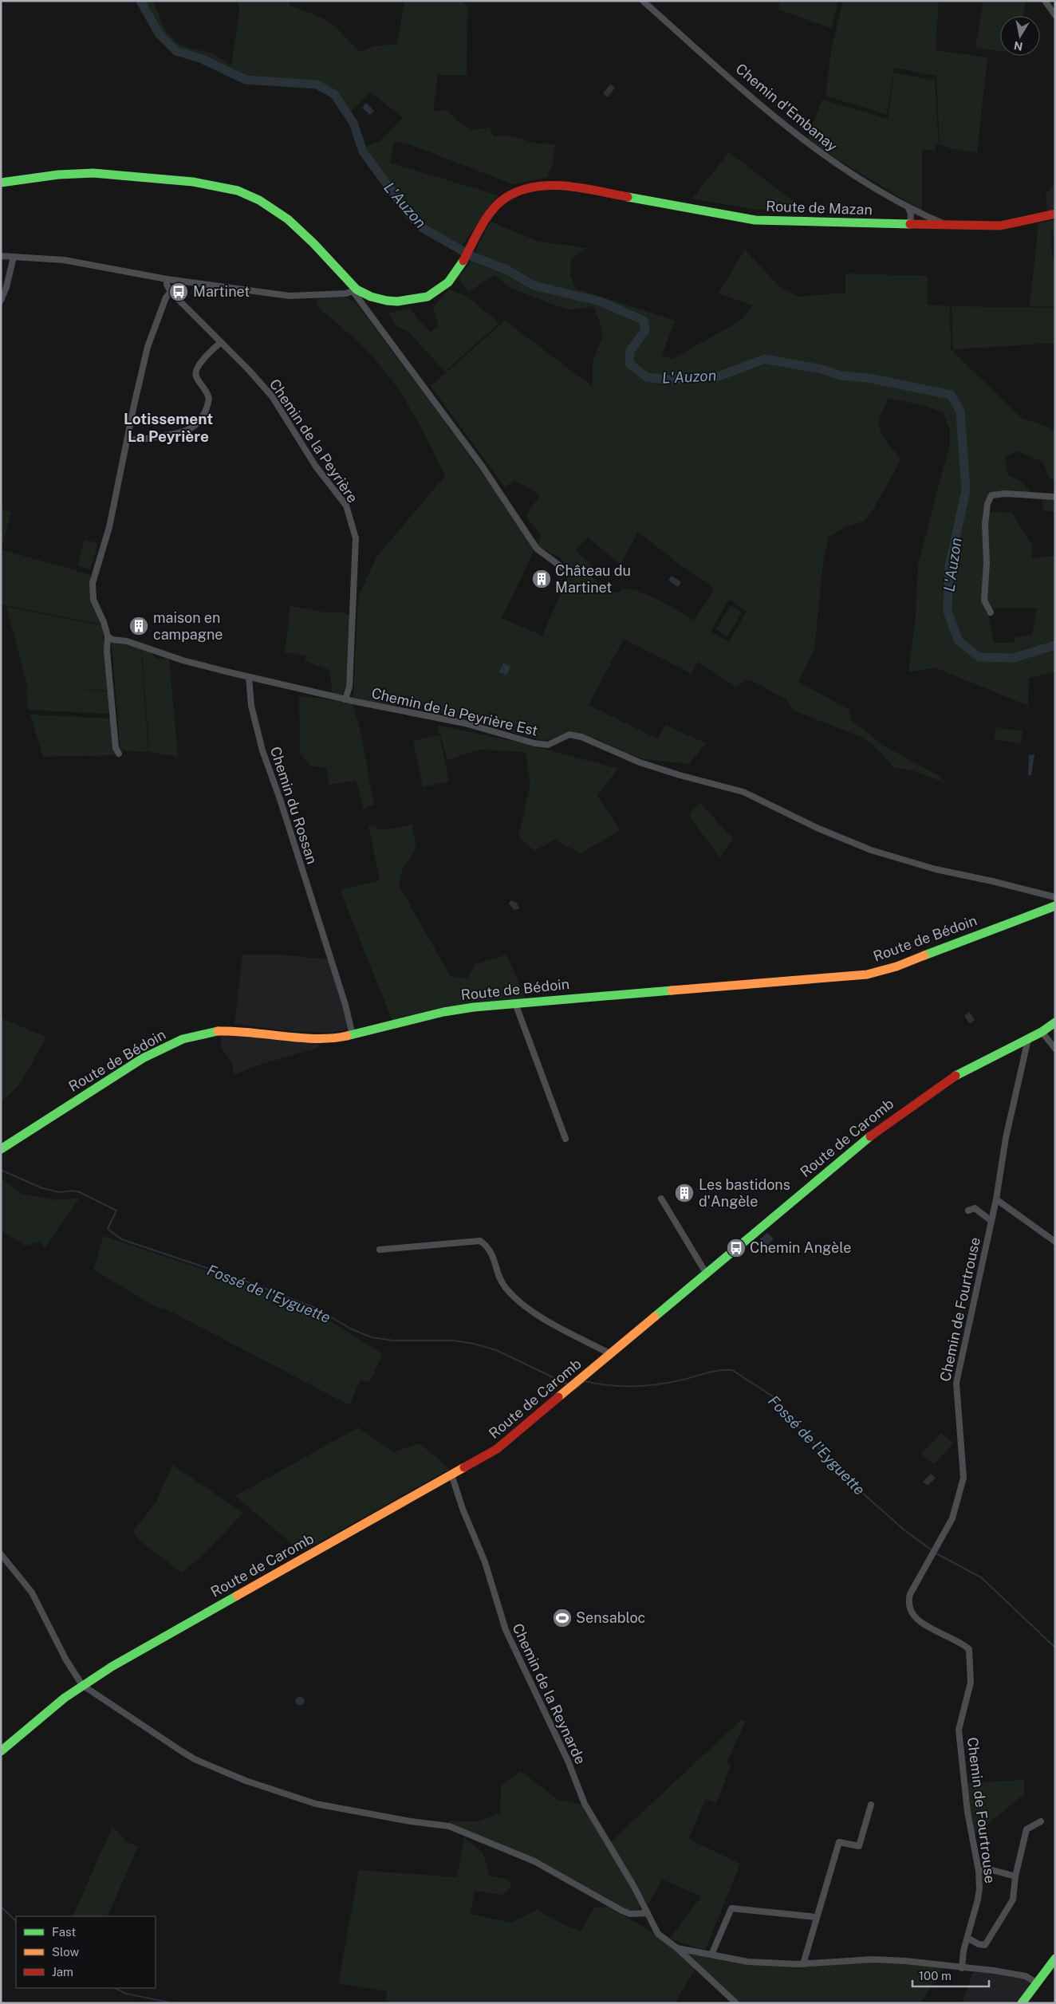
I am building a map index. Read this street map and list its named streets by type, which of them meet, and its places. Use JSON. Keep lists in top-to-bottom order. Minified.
{"streets":{"main road":["Route de Mazan","Route de Bédoin","Route de Caromb"],"street":["Chemin d'Embanay","Chemin de la Peyrière","Chemin de la Peyrière Est","Chemin du Rossan","Chemin de Fourtrouse","Chemin de la Reynarde"]},"crossings":[["Chemin d'Embanay","Route de Mazan"],["Chemin de la Peyrière","Chemin de la Peyrière Est"],["Chemin du Rossan","Route de Bédoin"],["Route de Caromb","Chemin de Fourtrouse"],["Route de Caromb","Chemin de la Reynarde"]],"districts":["Lotissement La Peyrière"],"water":["L'Auzon","Fossé de l'Eyguette"],"places":{"bus stop":["Martinet","Chemin Angèle"],"building":["Château du Martinet","maison en campagne","Les bastidons d'Angèle"],"sports":["Sensabloc"]},"legend":["Fast","Slow","Jam"],"scale_bar":"100 m","north":"bottom"}
